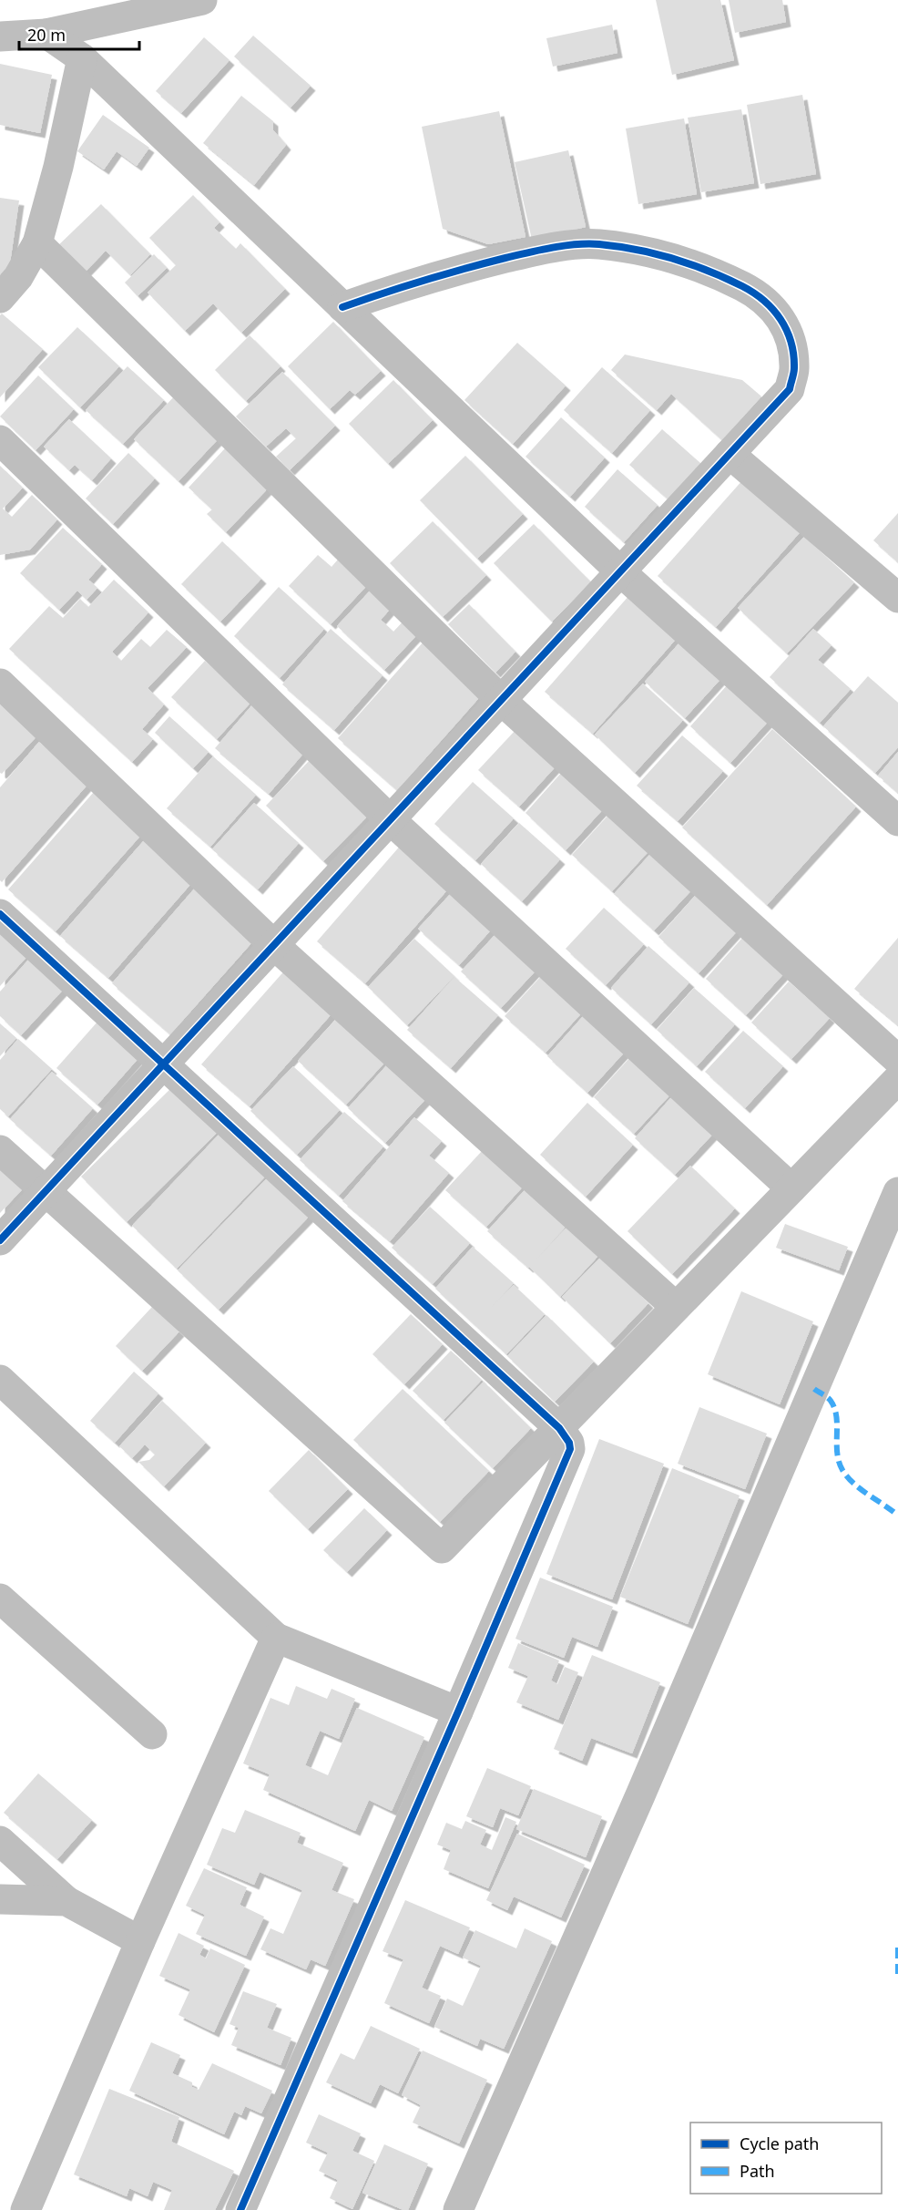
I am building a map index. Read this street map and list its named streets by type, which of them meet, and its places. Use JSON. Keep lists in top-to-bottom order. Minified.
{"legend":["Cycle path","Path"],"scale_bar":"20 m"}
